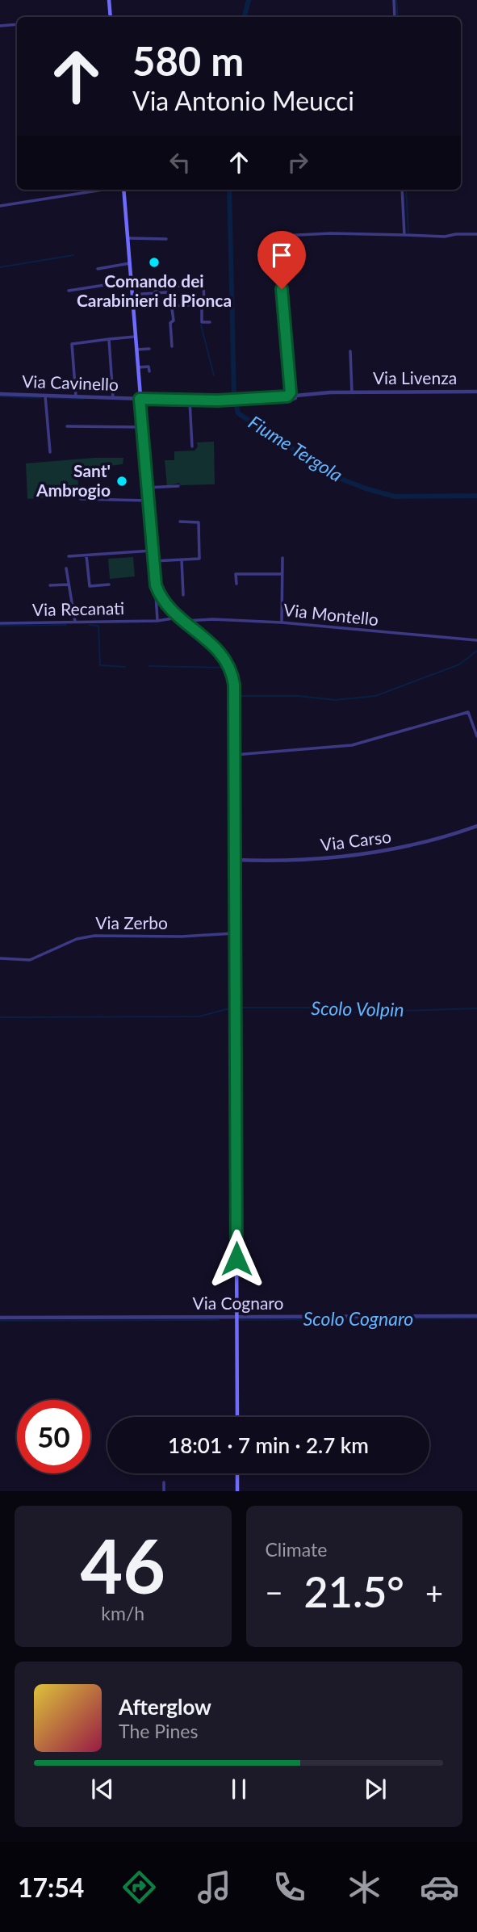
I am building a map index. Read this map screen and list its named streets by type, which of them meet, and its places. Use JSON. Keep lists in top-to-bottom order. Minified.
{"streets":{"street":["Via Livenza","Via Cavinello","Via Recanati","Via Montello","Via Carso","Via Zerbo","Via Cognaro"]},"crossings":[["Via Livenza","Via Cavinello"]],"water":["Fiume Tergola","Scolo Volpin","Scolo Cognaro"],"places":["Comando dei Carabinieri di Pionca","Sant' Ambrogio"],"page":{"turn":["580 m","Via Antonio Meucci"],"limit":"50","trip":"18:01 · 7 min · 2.7 km","tile":[["46","km/h"],"Climate"],"heat":["−","21.5°","+"],"song":["Afterglow","The Pines"],"tabs":"17:54"}}
